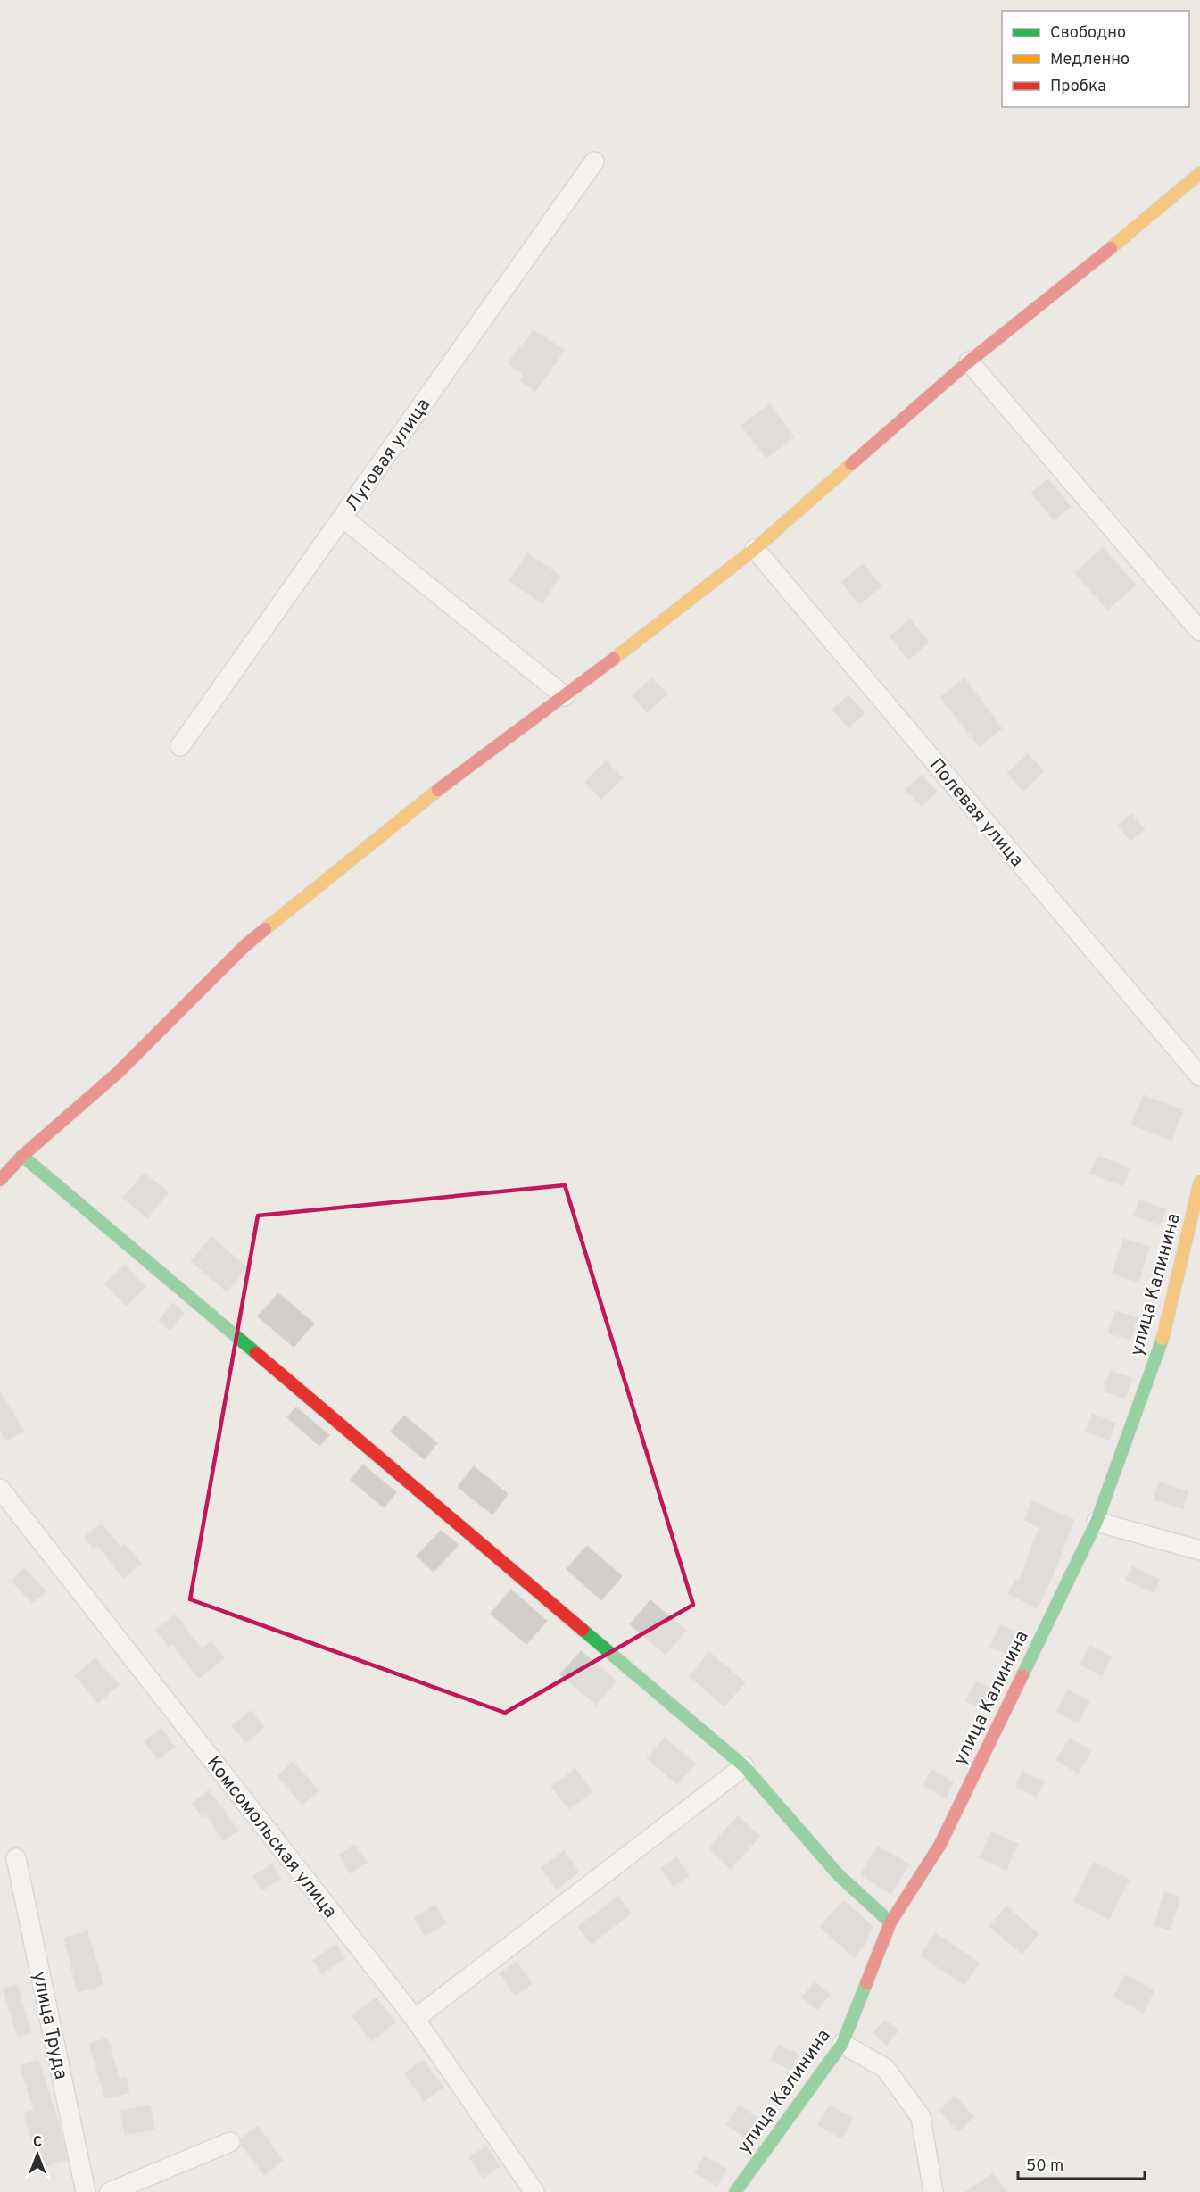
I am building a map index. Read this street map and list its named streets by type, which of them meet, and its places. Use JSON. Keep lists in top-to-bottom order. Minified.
{"streets":{"street":["Луговая улица","Полевая улица","улица Калинина","Комсомольская улица","улица Труда"]},"legend":["Свободно","Медленно","Пробка"],"scale_bar":"50 m","north":"top"}
